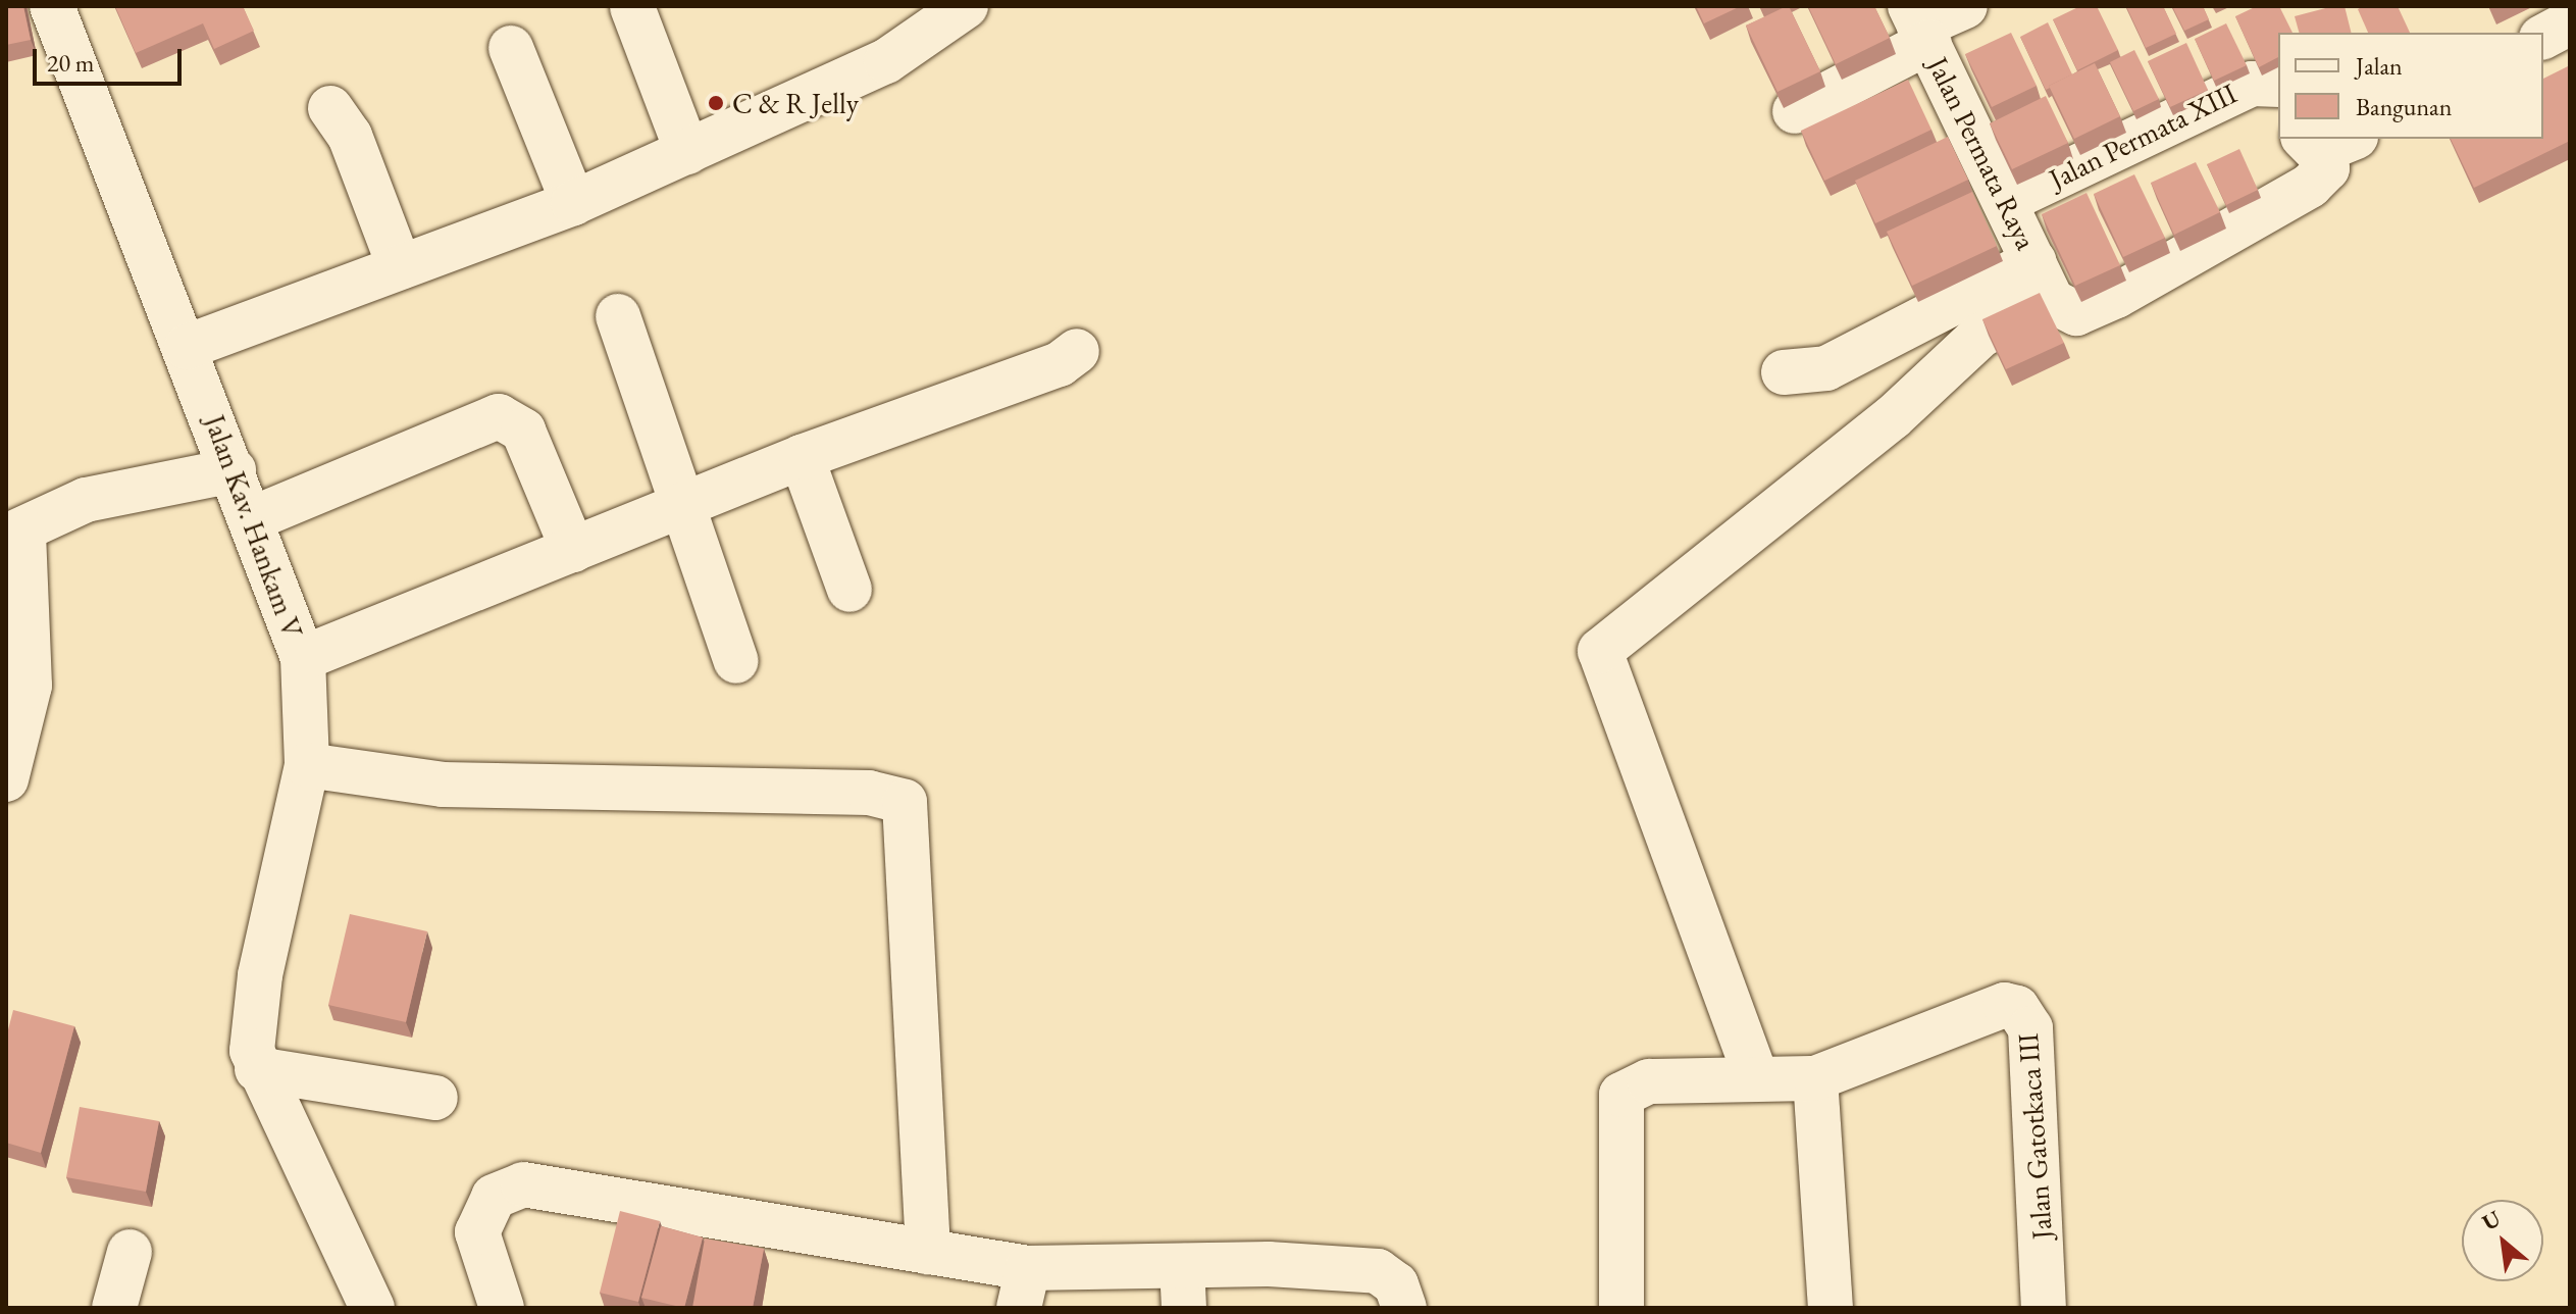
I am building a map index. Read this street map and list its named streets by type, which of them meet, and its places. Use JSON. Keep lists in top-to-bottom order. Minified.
{"streets":{"street":["Jalan Permata XIII","Jalan Permata Raya","Jalan Kav. Hankam V","Jalan Gatotkaca III"]},"crossings":[["Jalan Permata XIII","Jalan Permata Raya"]],"places":["C & R Jelly"],"legend":["Jalan","Bangunan"],"scale_bar":"20 m","north":"top left"}
